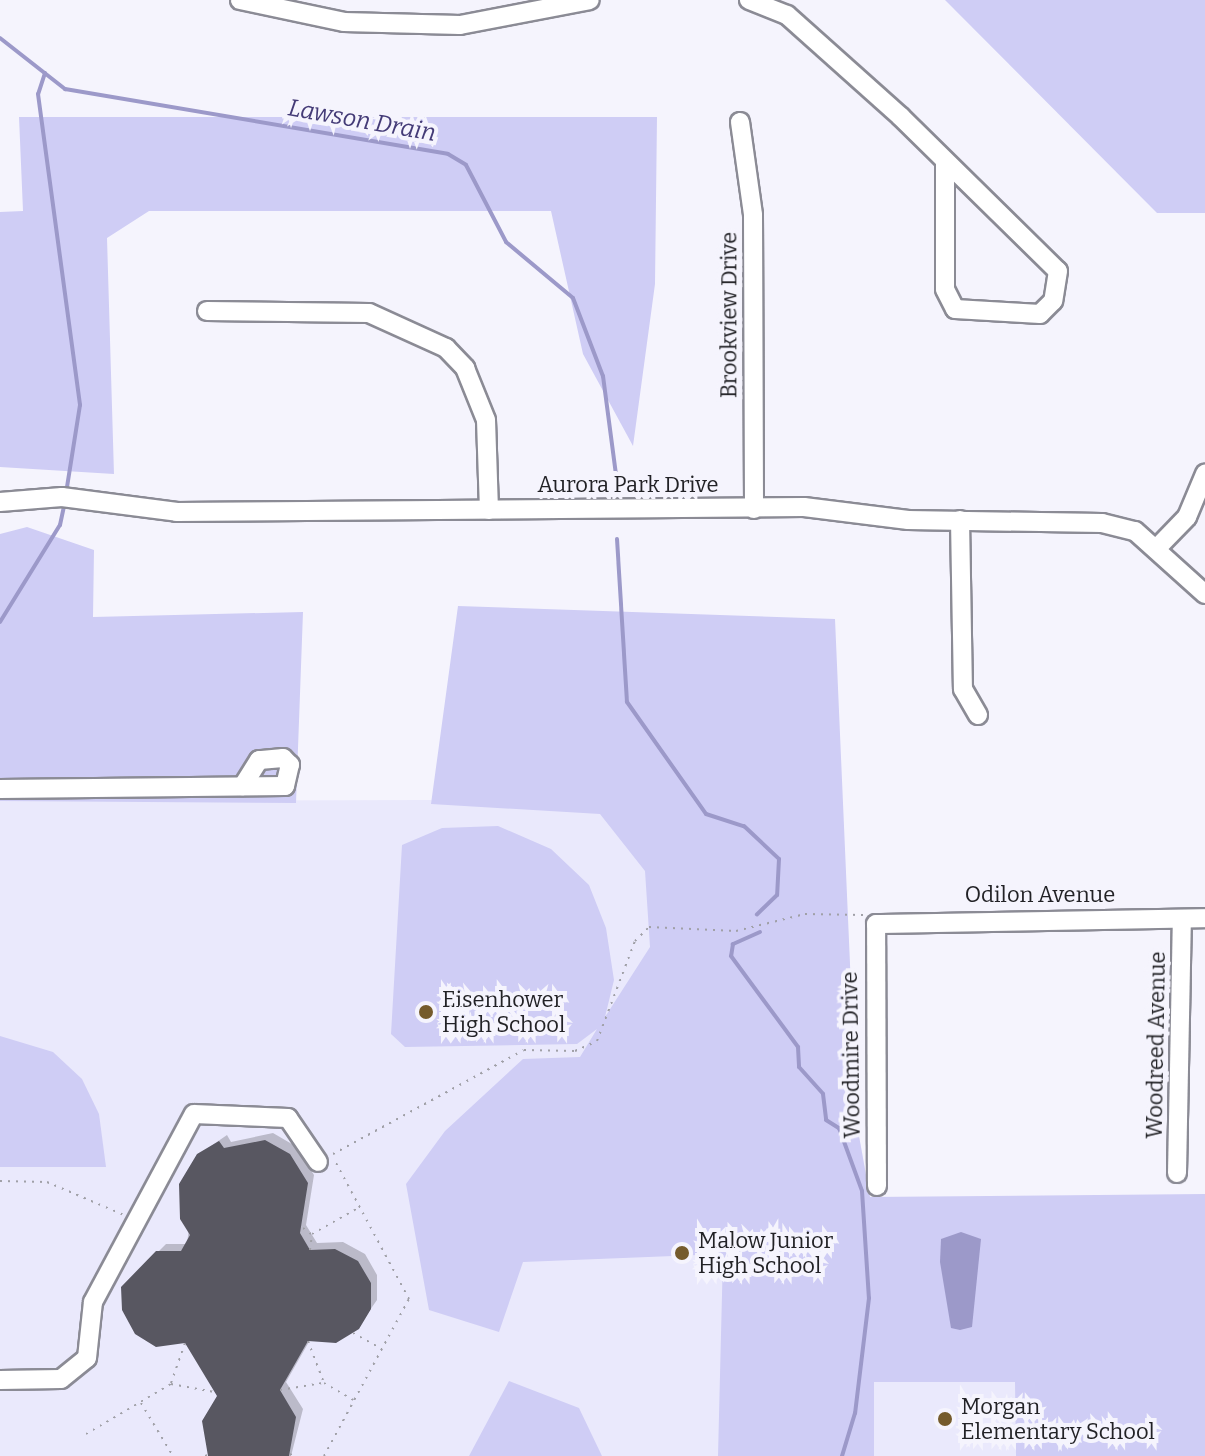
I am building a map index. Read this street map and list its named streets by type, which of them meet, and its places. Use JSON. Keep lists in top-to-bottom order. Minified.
{"streets":{"street":["Brookview Drive","Aurora Park Drive","Odilon Avenue","Woodreed Avenue","Woodmire Drive"]},"crossings":[["Brookview Drive","Aurora Park Drive"],["Odilon Avenue","Woodreed Avenue"],["Odilon Avenue","Woodmire Drive"]],"water":["Lawson Drain"],"places":["Eisenhower High School","Malow Junior High School","Morgan Elementary School"]}
